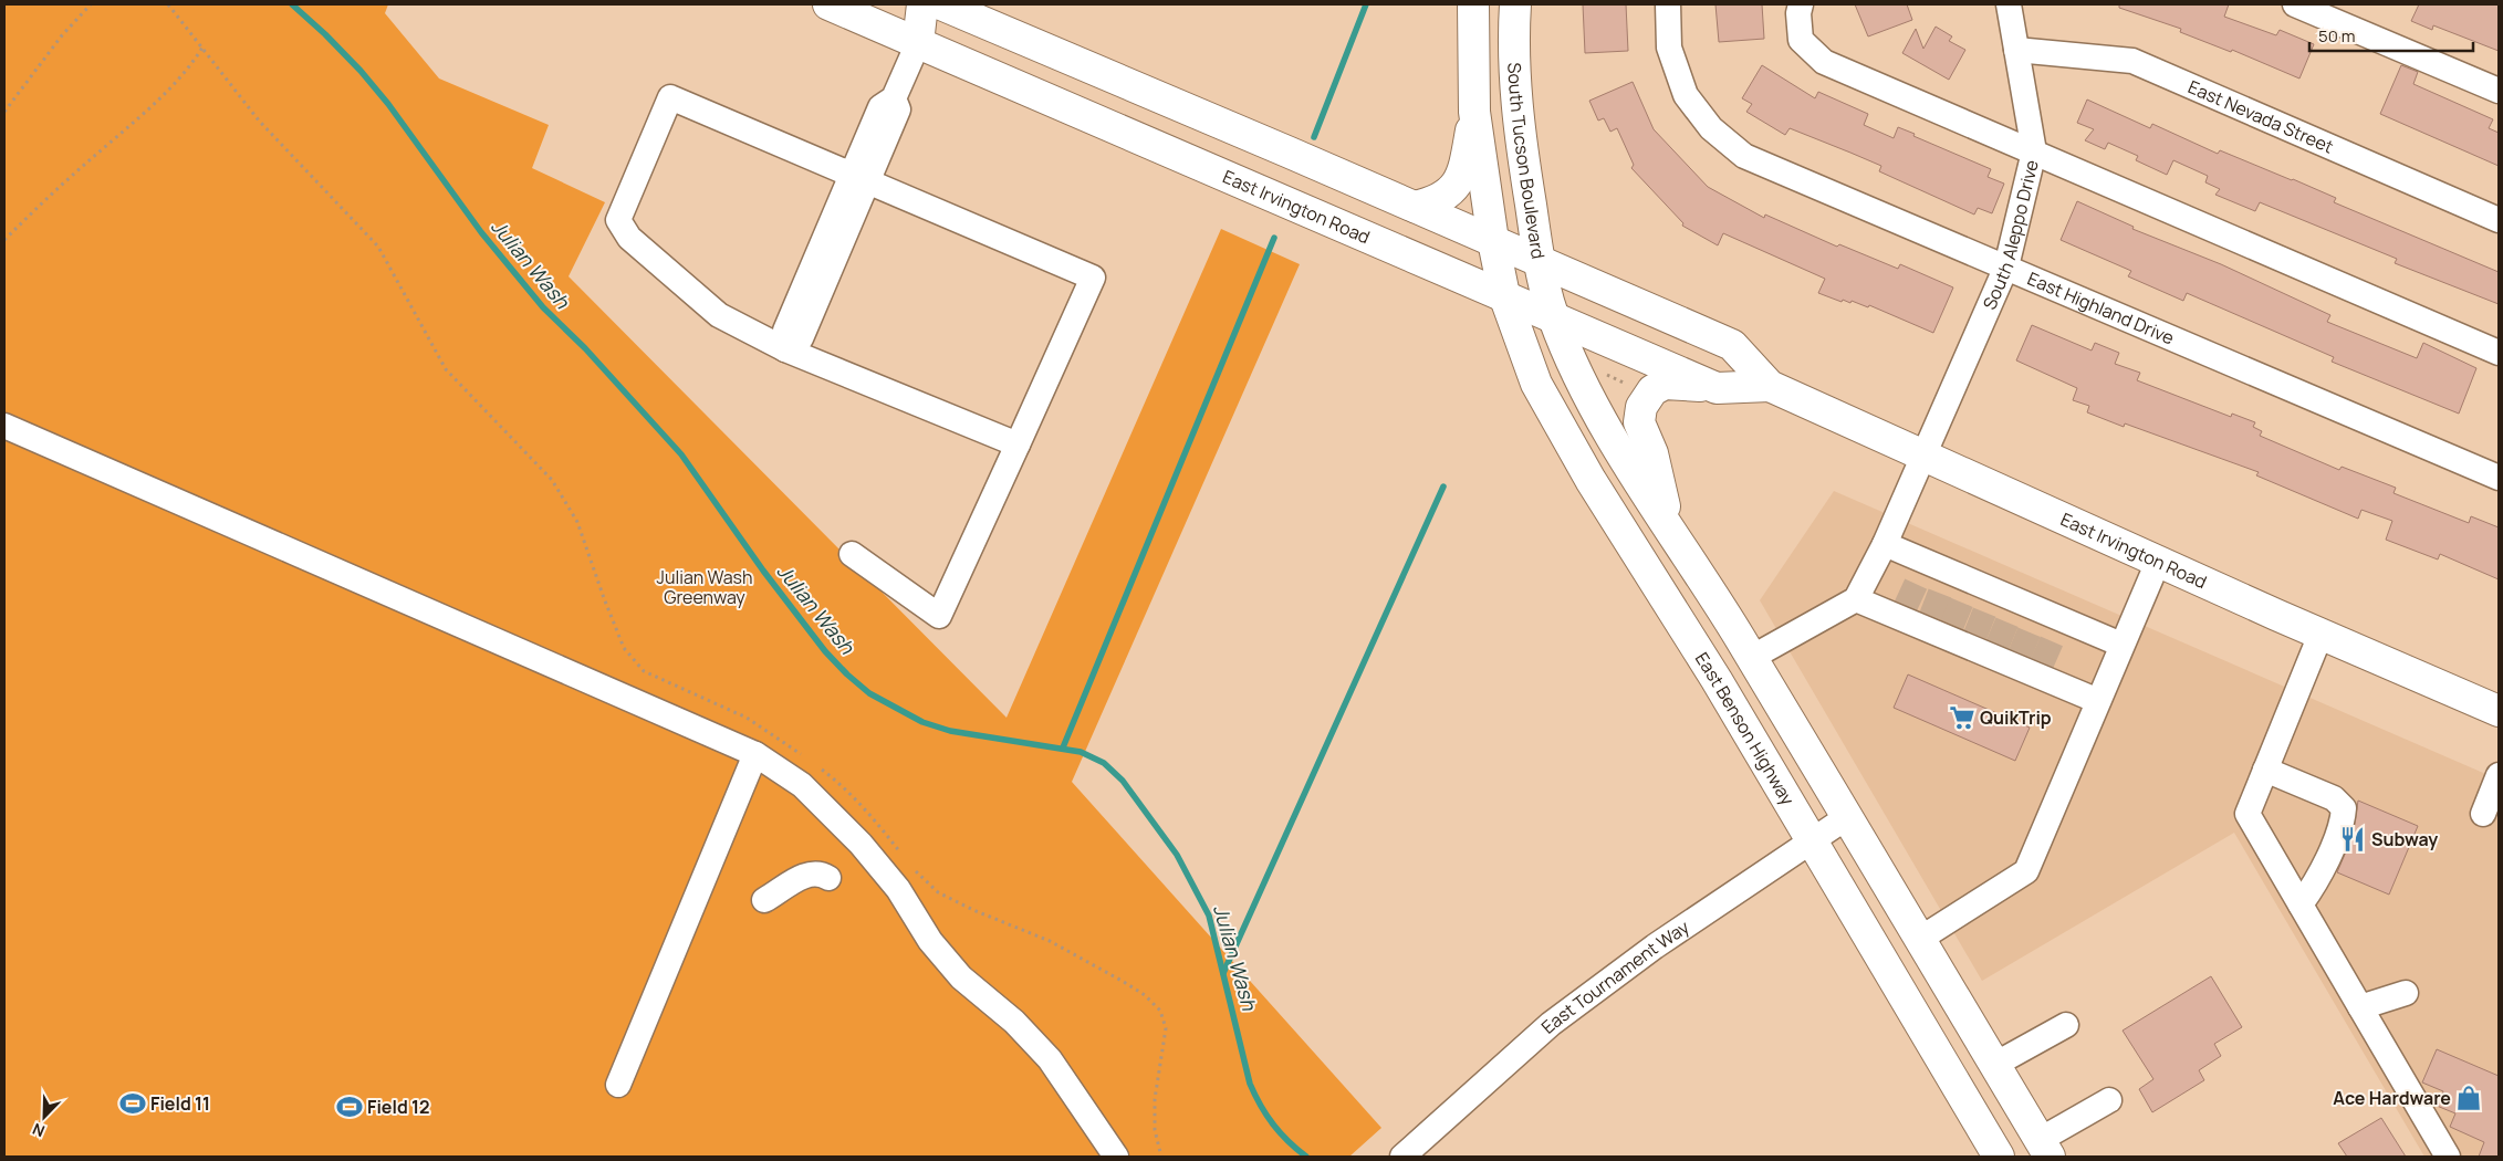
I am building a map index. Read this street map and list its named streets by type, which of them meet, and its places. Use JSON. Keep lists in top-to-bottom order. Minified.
{"streets":{"main road":["South Tucson Boulevard","East Irvington Road","East Benson Highway"],"street":["East Nevada Street","South Aleppo Drive","East Highland Drive","East Tournament Way"]},"crossings":[["East Nevada Street","South Aleppo Drive"],["South Tucson Boulevard","East Irvington Road"],["East Irvington Road","South Aleppo Drive"],["East Irvington Road","East Benson Highway"],["South Aleppo Drive","East Highland Drive"],["East Benson Highway","East Tournament Way"]],"water":["Julian Wash"],"parks":["Julian Wash Greenway"],"places":{"supermarket":["QuikTrip"],"restaurant":["Subway"],"shop":["Ace Hardware"],"sports":["Field 11","Field 12"]},"scale_bar":"50 m","north":"bottom left"}
